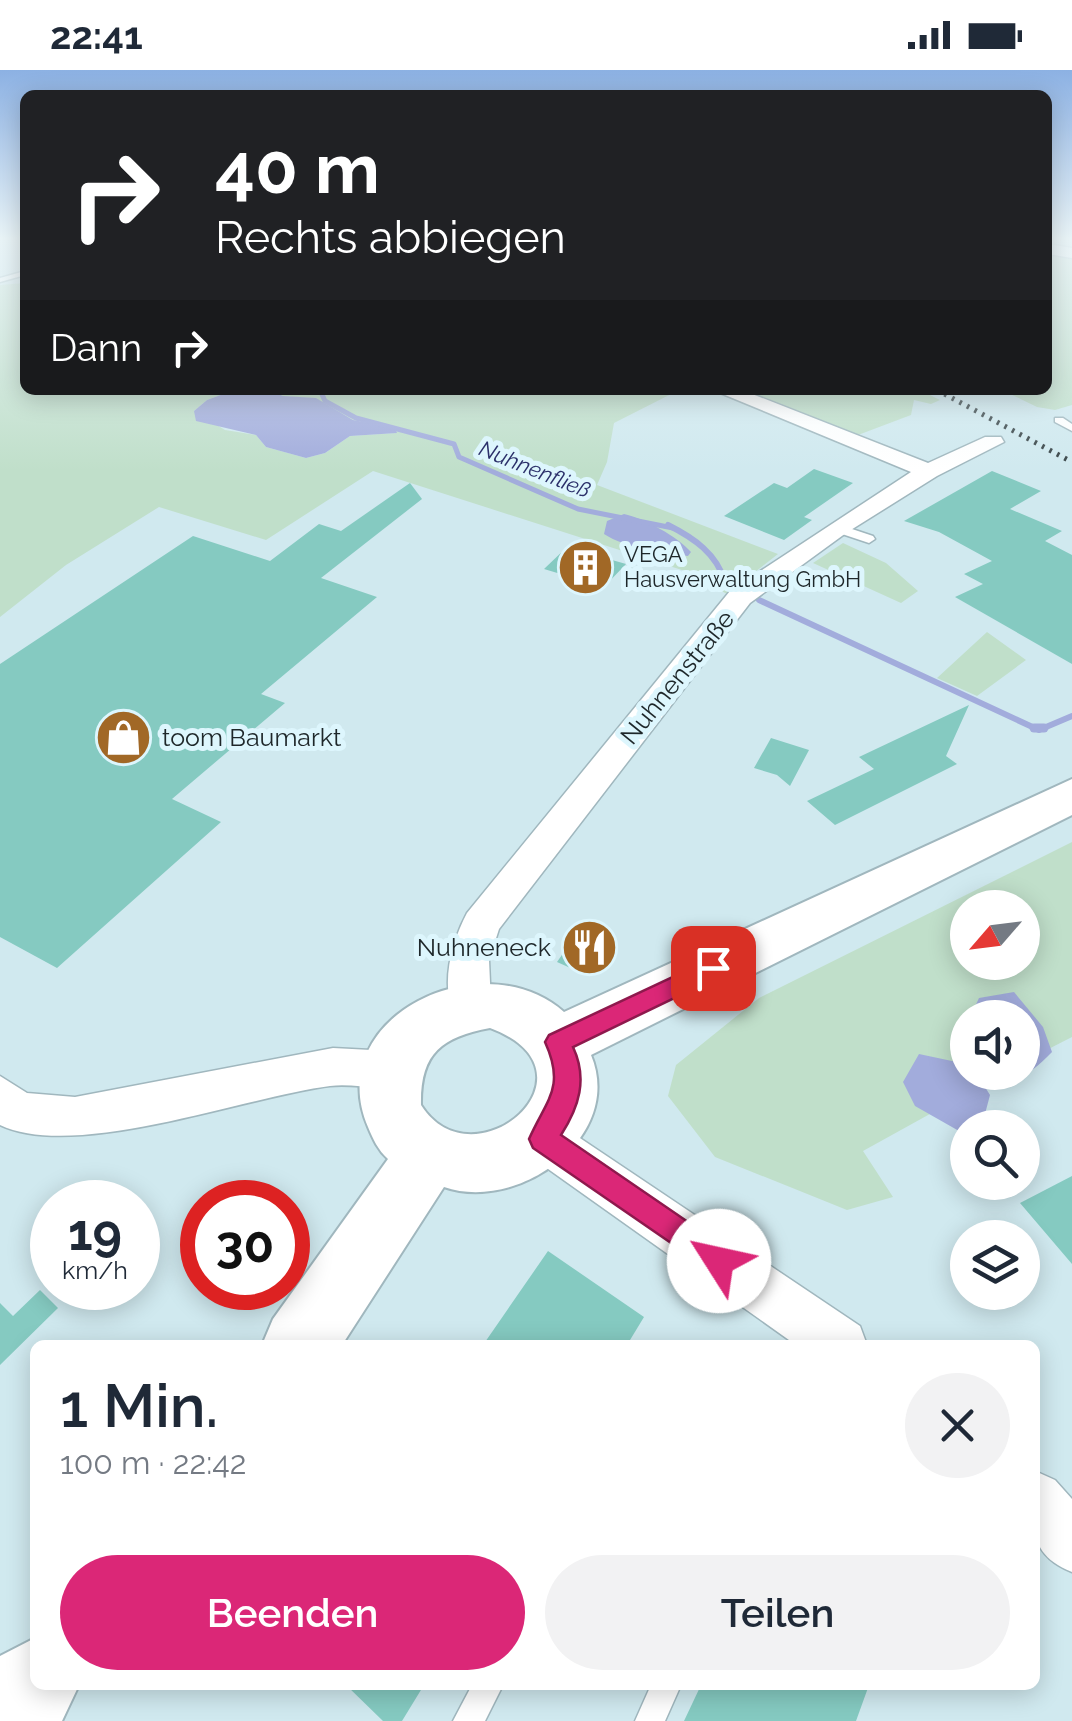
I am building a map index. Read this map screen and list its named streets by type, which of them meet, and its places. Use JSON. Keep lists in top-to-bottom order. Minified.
{"streets":{"street":["Nuhnenstraße"]},"water":["Nuhnenfließ"],"places":{"building":["VEGA Hausverwaltung GmbH"],"shop":["toom Baumarkt"],"restaurant":["Nuhneneck"]},"north":"bottom left","page":{"status":"22:41","turn":["40 m","Rechts abbiegen"],"then":"Dann","speed":"19 km/h","limit":"30","heading":["1 Min.","100 m · 22:42"],"buttons":["Beenden","Teilen"]}}
